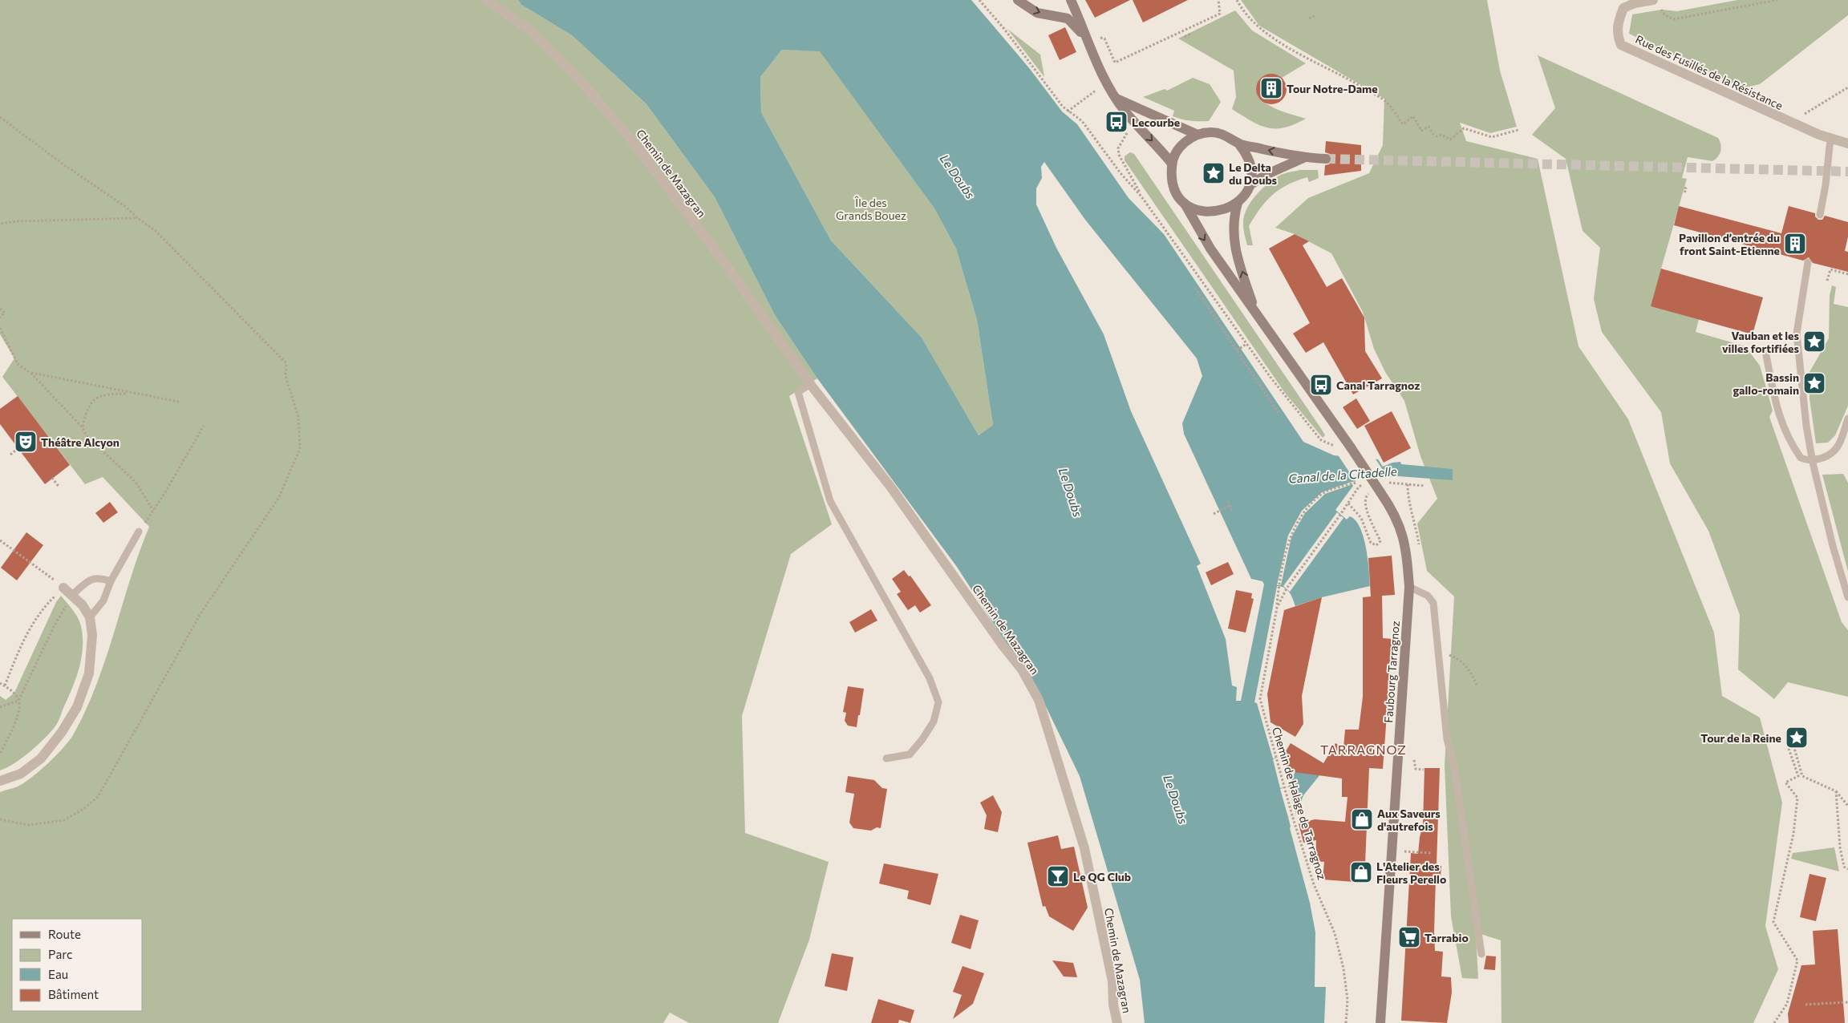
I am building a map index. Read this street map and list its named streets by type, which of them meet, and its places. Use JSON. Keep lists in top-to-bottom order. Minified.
{"streets":{"main road":["Faubourg Tarragnoz"],"street":["Rue des Fusillés de la Résistance","Chemin de Mazagran"],"path":["Chemin de Halage de Tarragnoz"]},"districts":["TARRAGNOZ"],"water":["Le Doubs","Canal de la Citadelle"],"parks":["Île des Grands Bouez"],"places":{"building":["Tour Notre-Dame","Pavillon d’entrée du front Saint-Etienne"],"bus stop":["Lecourbe","Canal Tarragnoz"],"place":["Le Delta du Doubs","Vauban et les villes fortifiées","Bassin gallo-romain","Tour de la Reine"],"theatre":["Théâtre Alcyon"],"shop":["Aux Saveurs d'autrefois","L'Atelier des Fleurs Perello"],"bar":["Le QG Club"],"supermarket":["Tarrabio"]},"legend":["Route","Parc","Eau","Bâtiment"]}
